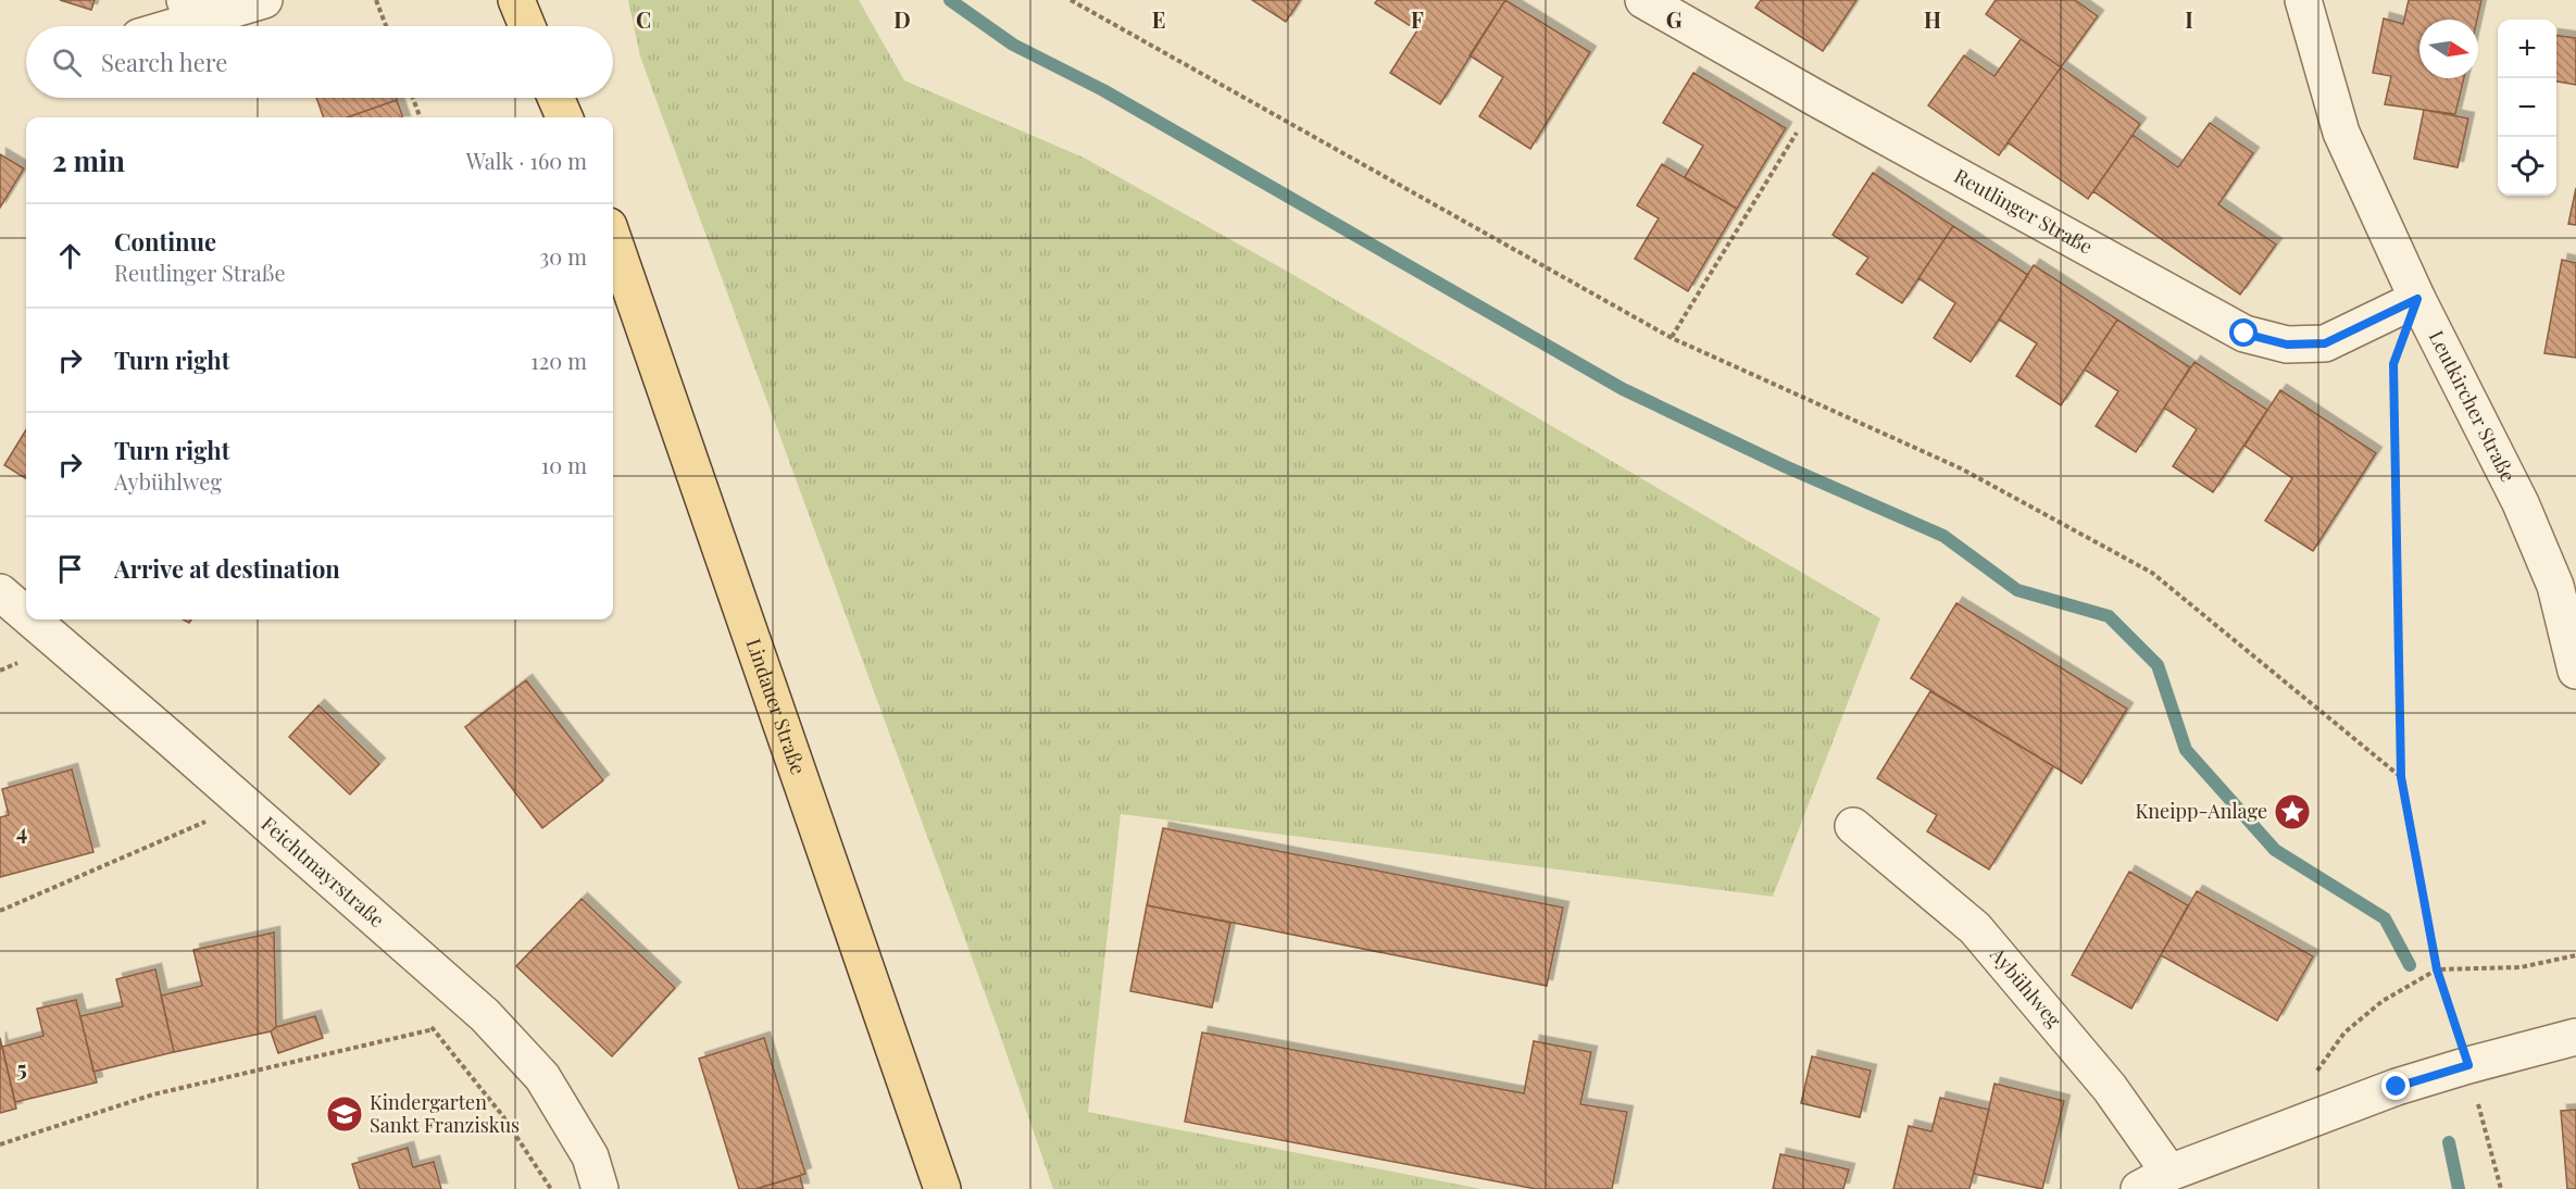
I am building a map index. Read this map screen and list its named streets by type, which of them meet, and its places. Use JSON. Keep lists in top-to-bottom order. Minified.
{"streets":{"main road":["Lindauer Straße"],"street":["Reutlinger Straße","Leutkircher Straße","Feichtmayrstraße","Aybühlweg"]},"crossings":[["Reutlinger Straße","Leutkircher Straße"]],"places":{"place":["Kneipp-Anlage"],"school or university":["Kindergarten Sankt Franziskus"]},"north":"right","page":{"map_buttons":["+","−"],"search":"Search here","heading":["2 min","Walk · 160 m"],"list":[["Continue","Reutlinger Straße","30 m"],["Turn right","120 m"],["Turn right","Aybühlweg","10 m"],"Arrive at destination"]},"grid":{"columns":["C","D","E","F","G","H","I"],"rows":["4","5"]}}
